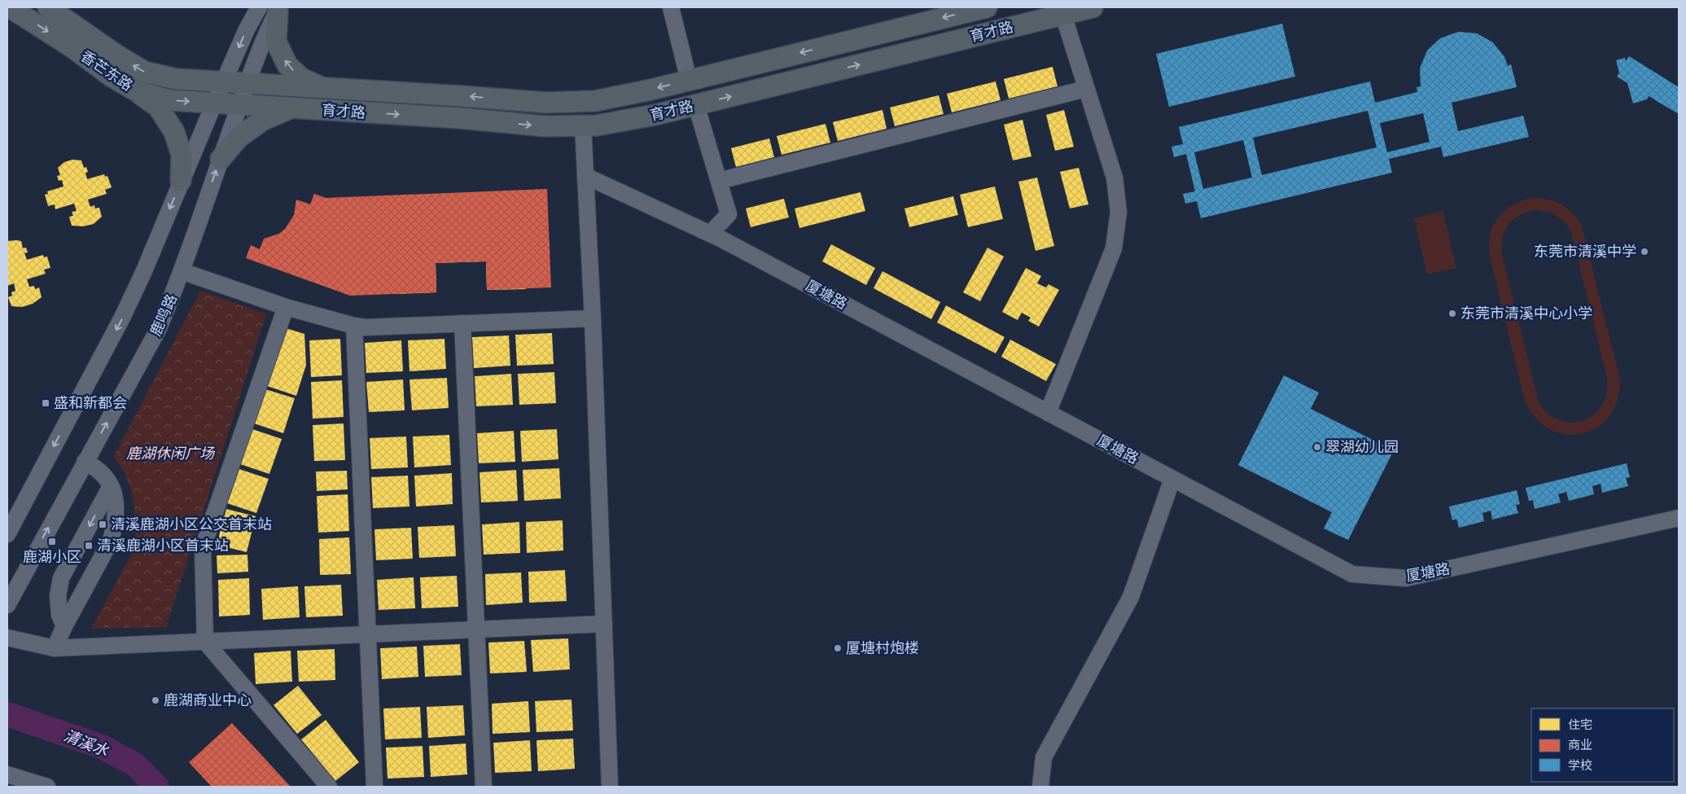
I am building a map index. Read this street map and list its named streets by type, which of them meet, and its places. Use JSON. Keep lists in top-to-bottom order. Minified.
{"streets":{"main road":["育才路","香芒东路"],"street":["厦塘路","鹿鸣路"]},"crossings":[["育才路","香芒东路"],["育才路","鹿鸣路"],["香芒东路","鹿鸣路"]],"water":["清溪水"],"parks":["鹿湖休闲广场"],"places":{"other":["东莞市清溪中学","东莞市清溪中心小学","翠湖幼儿园","厦塘村炮楼","鹿湖商业中心"],"transit":["盛和新都会","清溪鹿湖小区公交首末站","鹿湖小区","清溪鹿湖小区首末站"]},"legend":["住宅","商业","学校"]}
